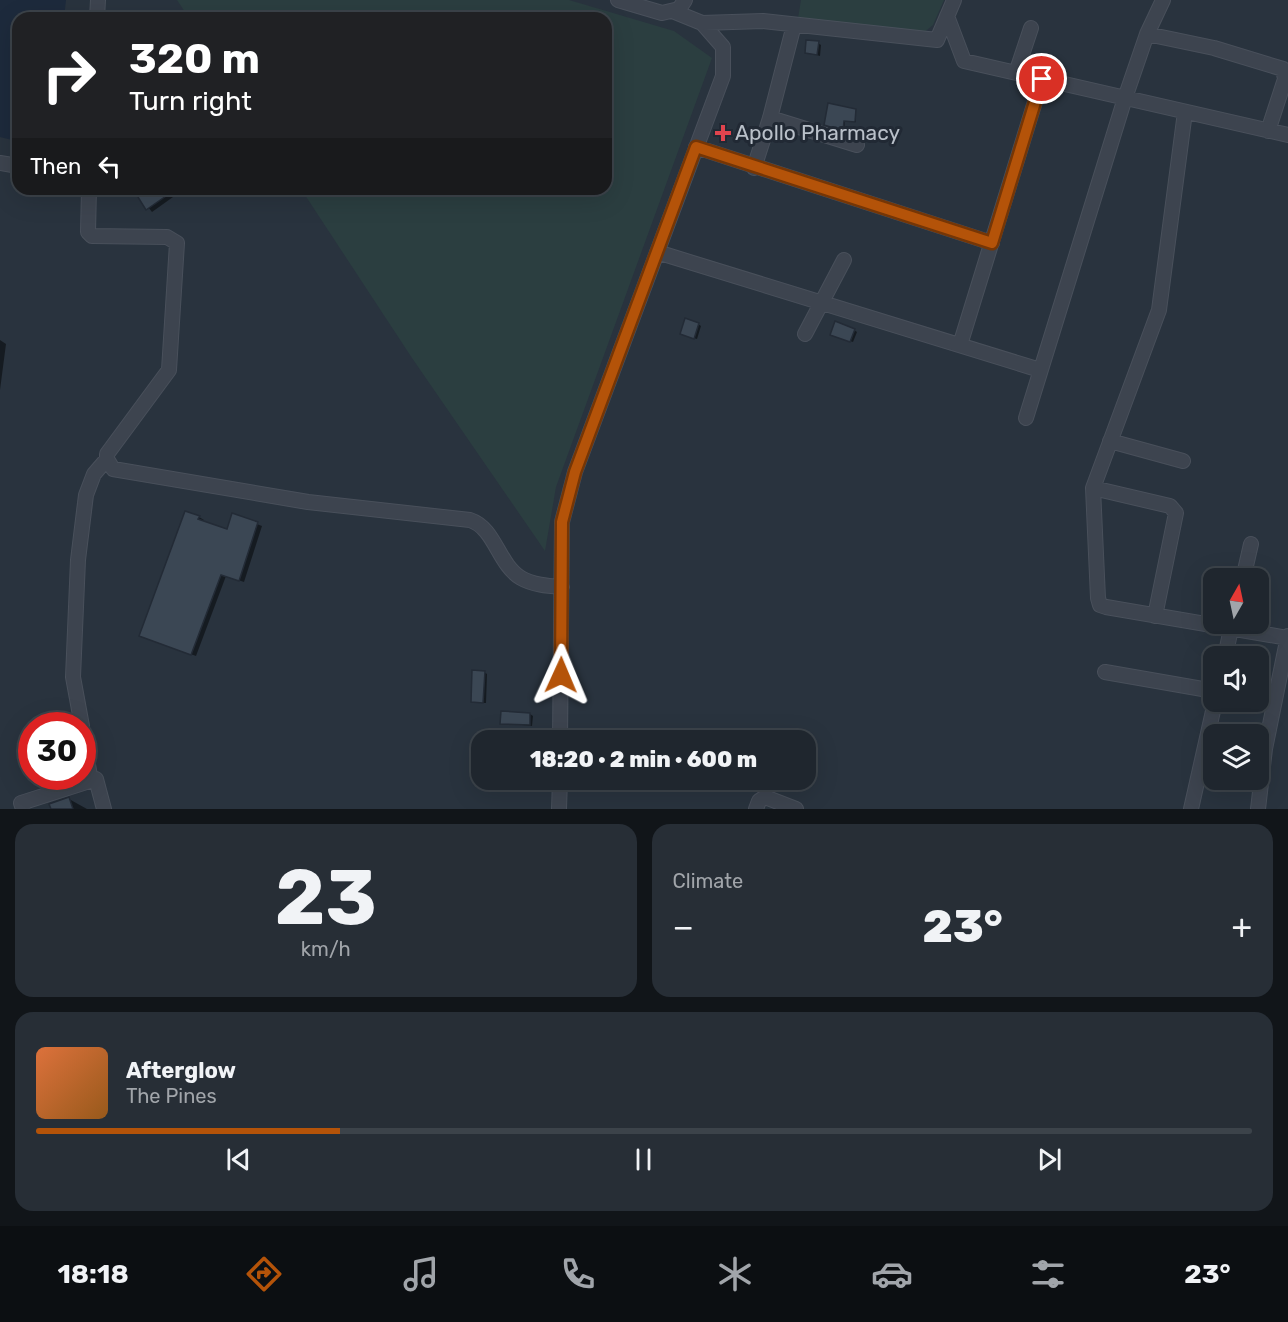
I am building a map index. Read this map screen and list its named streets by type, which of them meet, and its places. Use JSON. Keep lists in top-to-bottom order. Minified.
{"places":{"health":["Apollo Pharmacy"]},"north":"top","page":{"turn":["320 m","Turn right"],"then":"Then","limit":"30","trip":"18:20 · 2 min · 600 m","tile":[["23","km/h"],"Climate"],"heat":["−","23°","+"],"song":["Afterglow","The Pines"],"tabs":["18:18","23°"]}}
